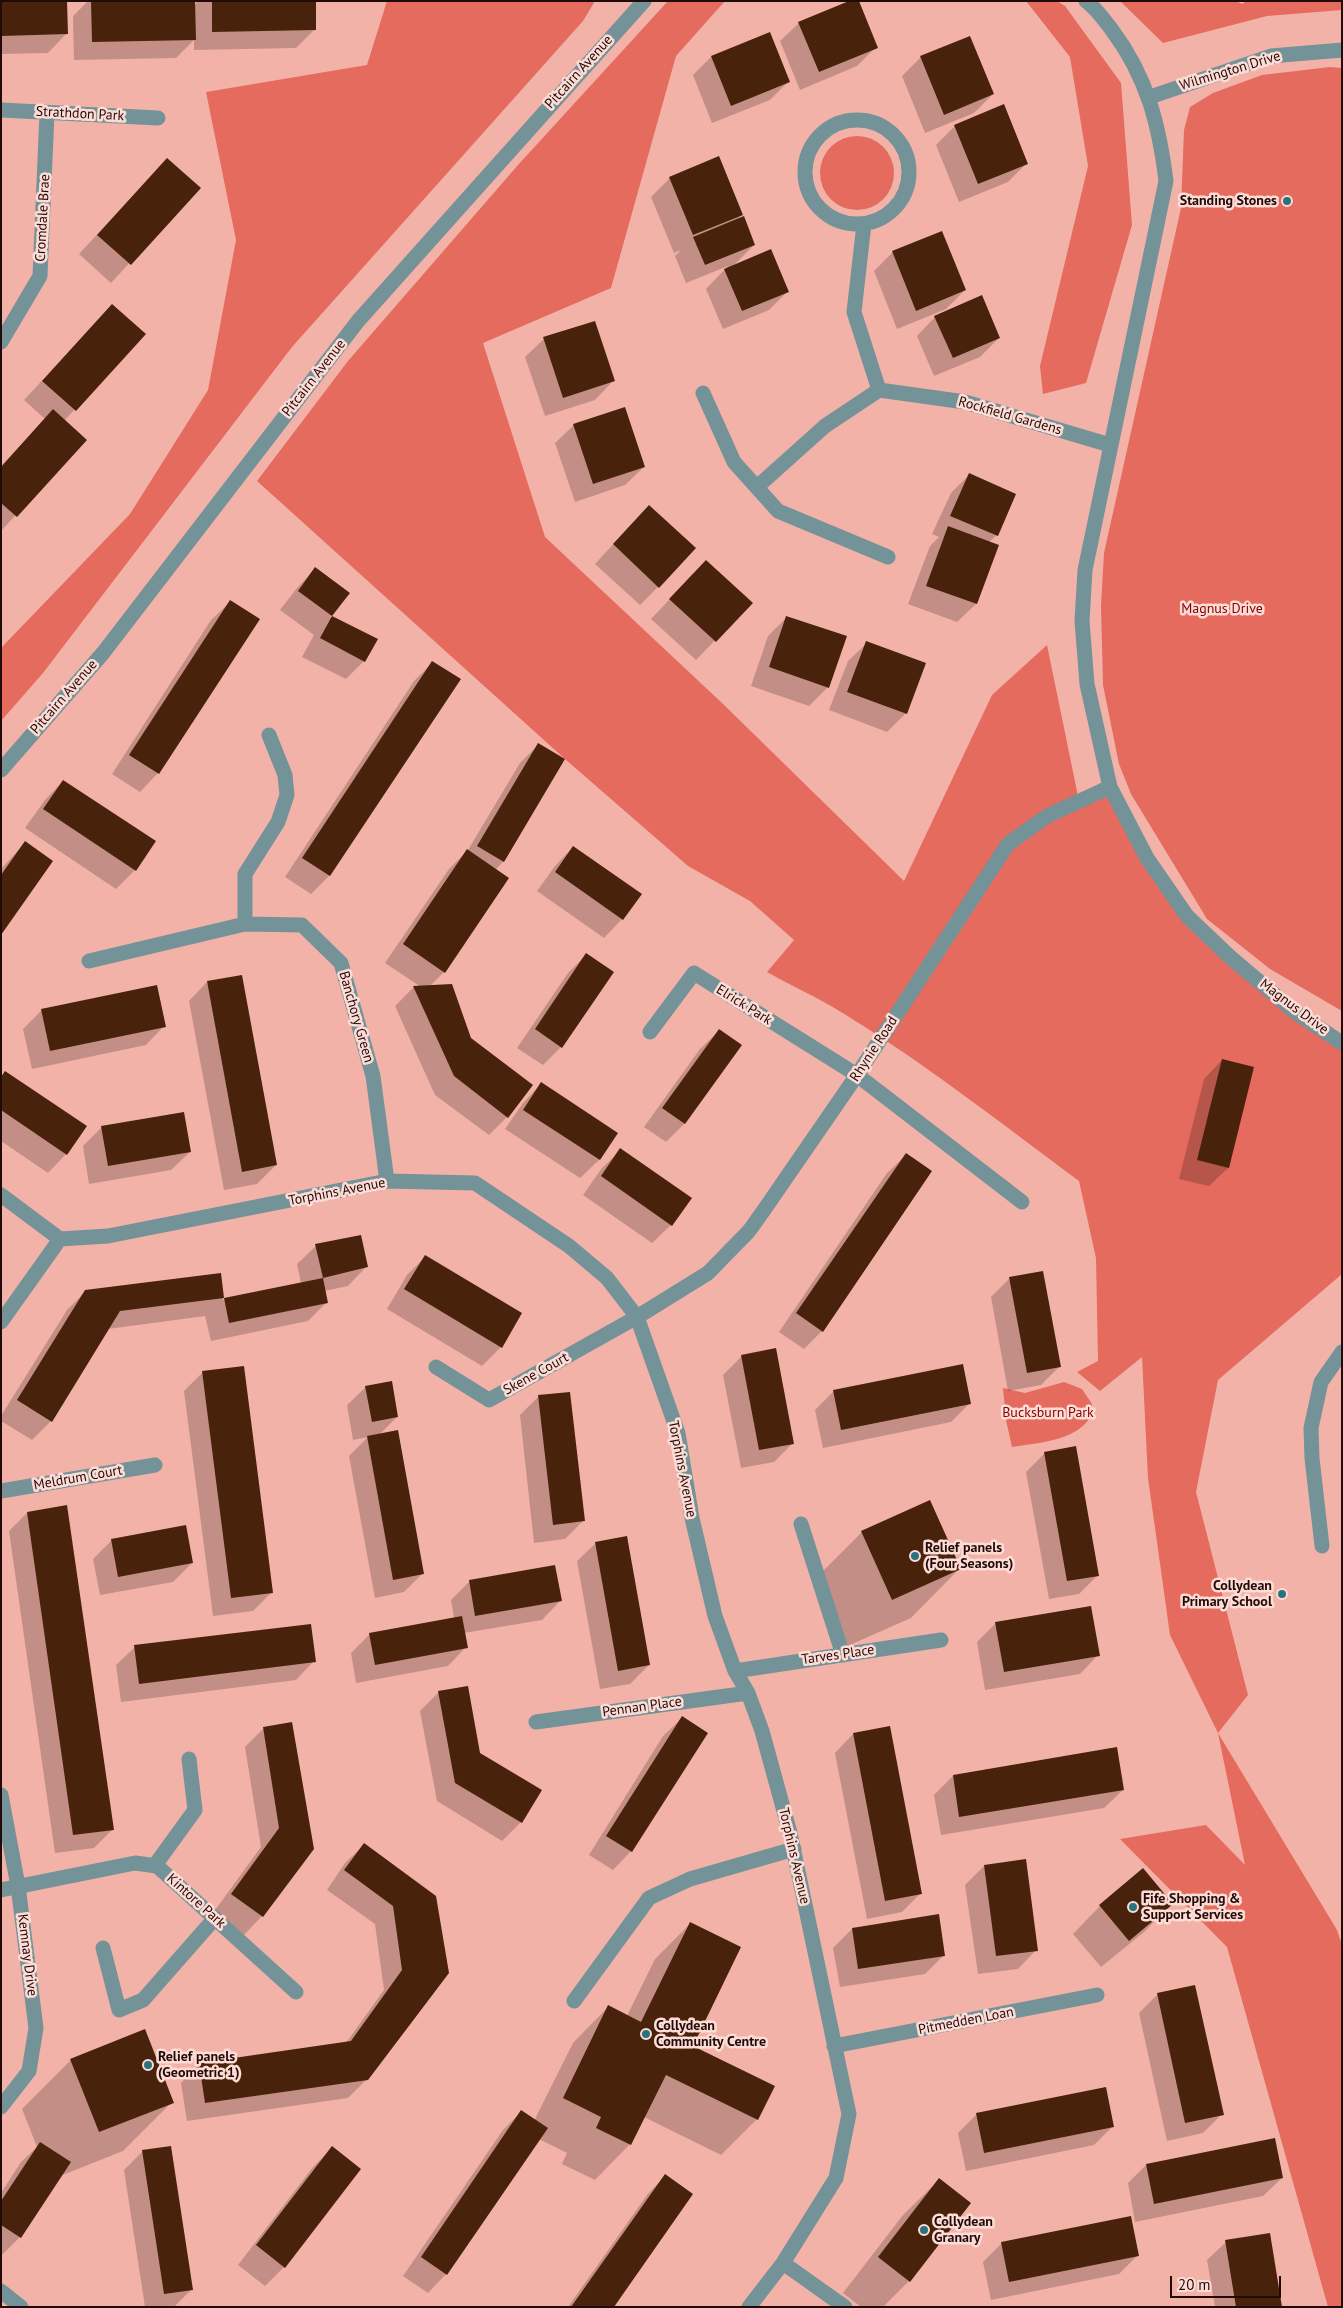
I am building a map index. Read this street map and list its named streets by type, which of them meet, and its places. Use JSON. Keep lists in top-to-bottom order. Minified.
{"streets":{"street":["Wilmington Drive","Pitcairn Avenue","Strathdon Park","Cromdale Brae","Rockfield Gardens","Elrick Park","Magnus Drive","Banchory Green","Rhynie Road","Torphins Avenue","Skene Court","Meldrum Court","Tarves Place","Pennan Place","Kintore Park","Kemnay Drive","Pitmedden Loan"]},"crossings":[["Wilmington Drive","Magnus Drive"],["Strathdon Park","Cromdale Brae"],["Rockfield Gardens","Magnus Drive"],["Elrick Park","Rhynie Road"],["Magnus Drive","Rhynie Road"],["Banchory Green","Torphins Avenue"],["Rhynie Road","Torphins Avenue"],["Rhynie Road","Skene Court"],["Torphins Avenue","Skene Court"],["Torphins Avenue","Tarves Place"],["Torphins Avenue","Pennan Place"],["Torphins Avenue","Pitmedden Loan"],["Kintore Park","Kemnay Drive"]],"parks":["Magnus Drive","Bucksburn Park"],"places":["Standing Stones","Relief panels (Four Seasons)","Collydean Primary School","Fife Shopping & Support Services","Collydean Community Centre","Relief panels (Geometric 1)","Collydean Granary"],"scale_bar":"20 m"}
